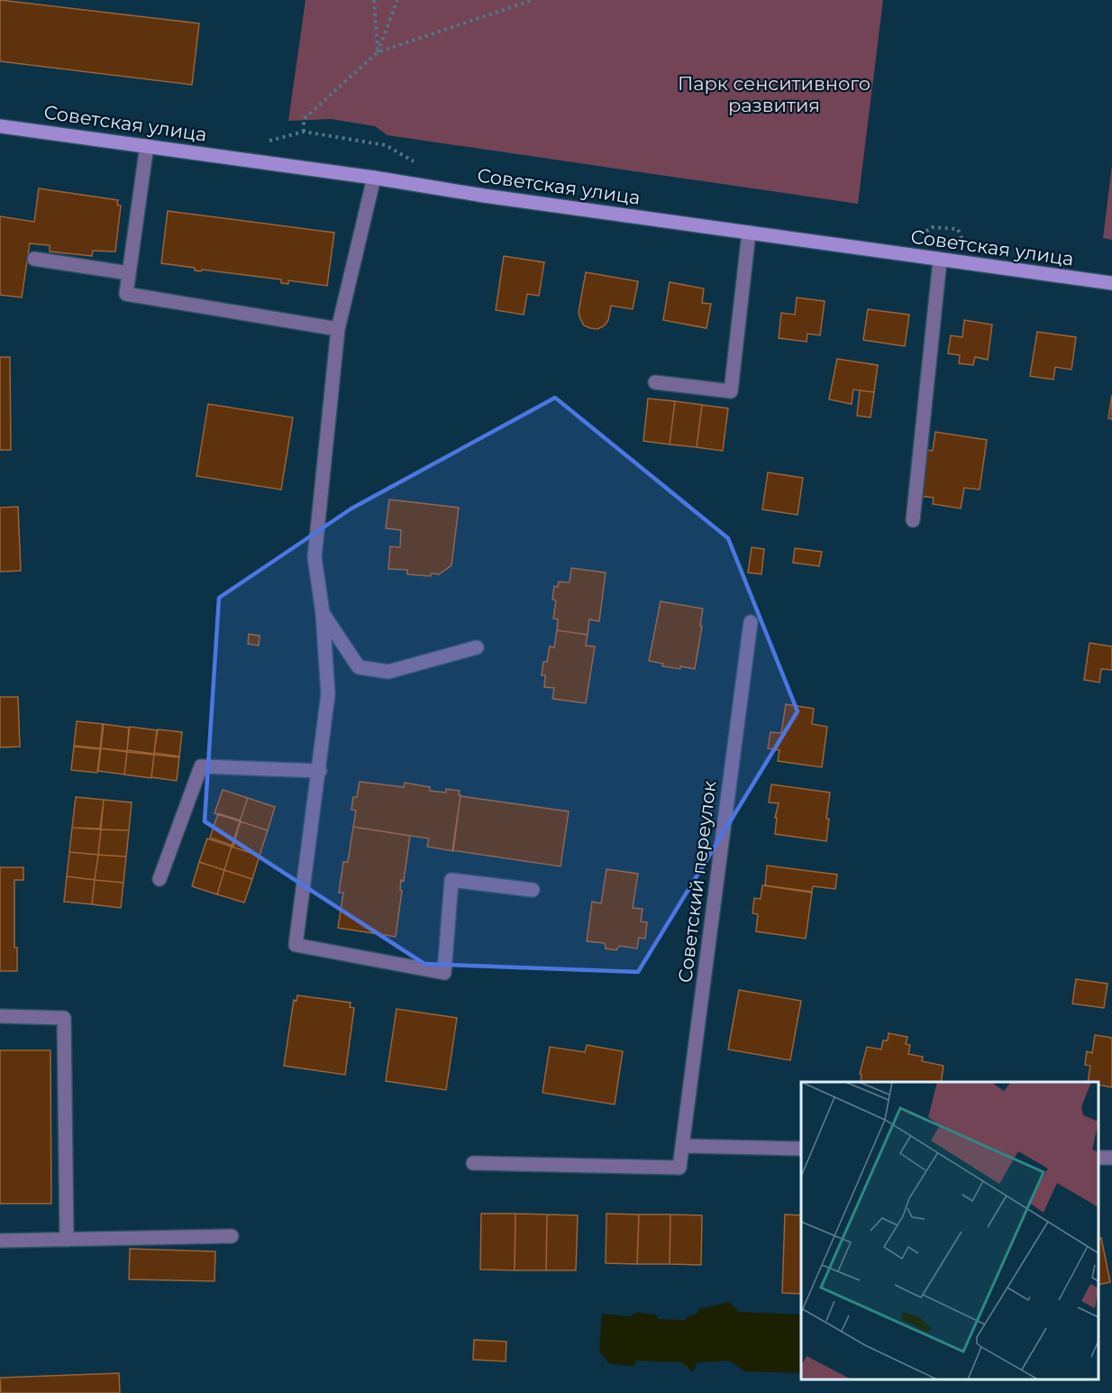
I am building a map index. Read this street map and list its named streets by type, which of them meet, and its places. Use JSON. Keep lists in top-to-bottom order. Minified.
{"streets":{"main road":["Советская улица"],"street":["Советский переулок"]},"parks":["Парк сенситивного развития"]}
